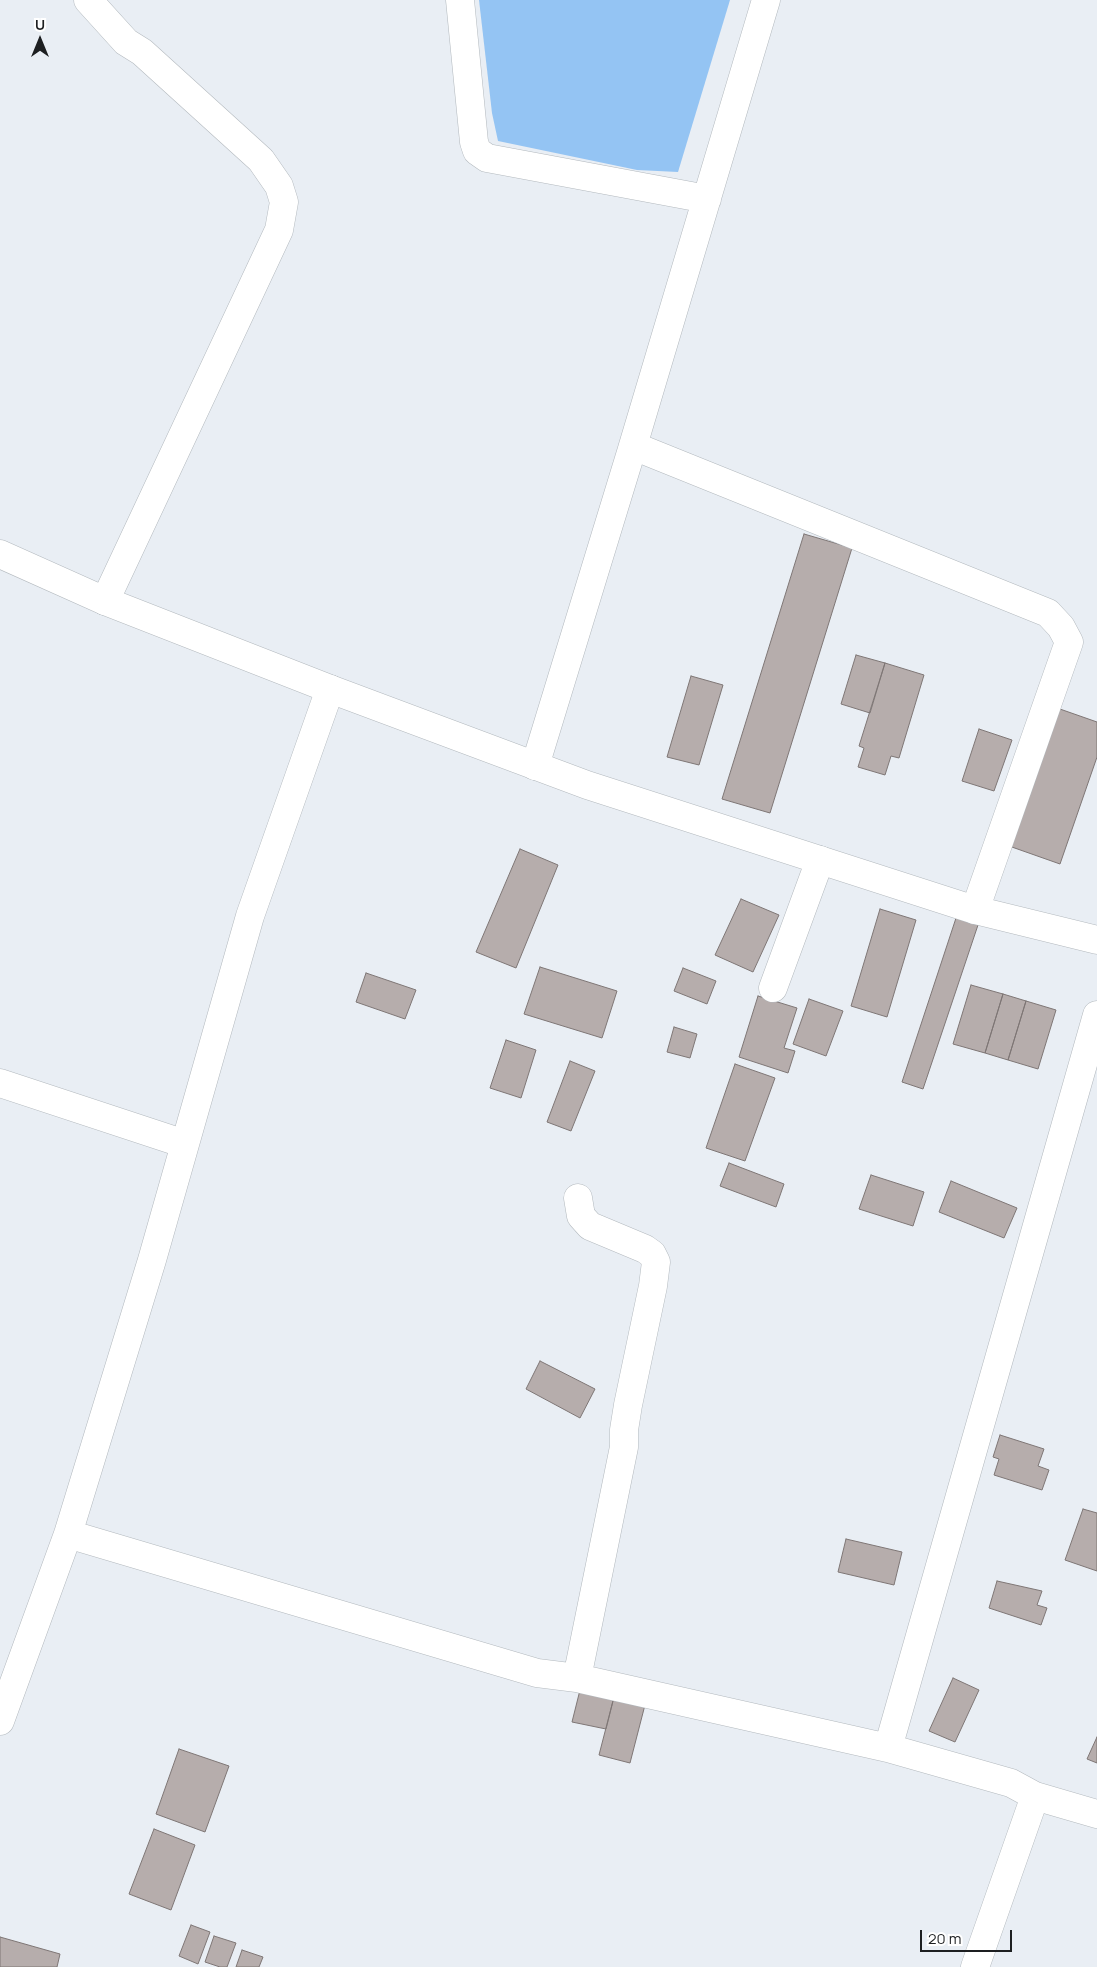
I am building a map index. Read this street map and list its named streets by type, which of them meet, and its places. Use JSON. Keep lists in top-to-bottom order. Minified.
{"scale_bar":"20 m","north":"top"}
